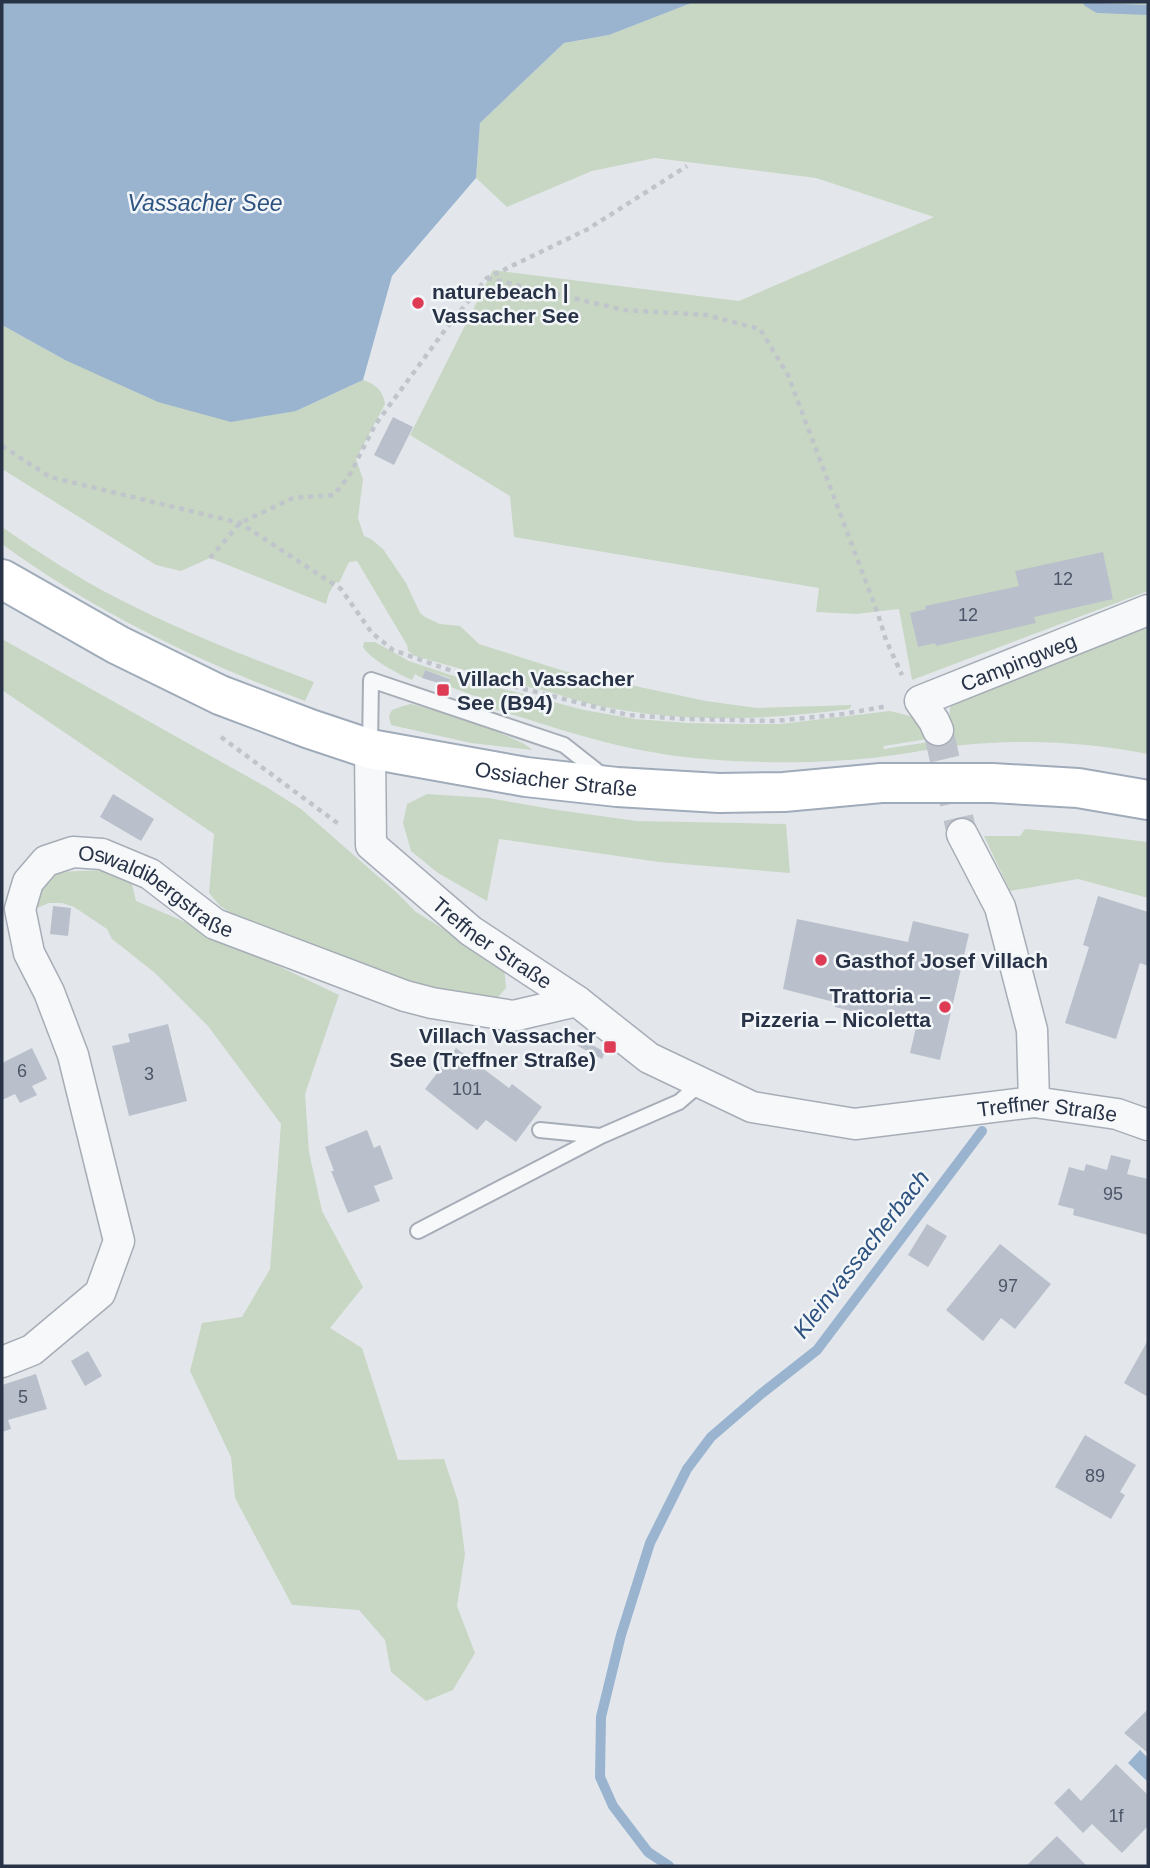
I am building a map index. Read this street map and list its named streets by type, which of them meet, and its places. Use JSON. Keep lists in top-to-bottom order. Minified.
{"streets":{"main road":["Ossiacher Straße"],"street":["Campingweg","Oswaldibergstraße","Treffner Straße"]},"crossings":[["Oswaldibergstraße","Treffner Straße"]],"water":["Vassacher See","Kleinvassacherbach"],"places":{"other":["naturebeach | Vassacher See","Gasthof Josef Villach","Trattoria – Pizzeria – Nicoletta"],"transit":["Villach Vassacher See (B94)","Villach Vassacher See (Treffner Straße)"]},"house_numbers":["12","12","6","3","101","95","97","5","89","1f"]}
